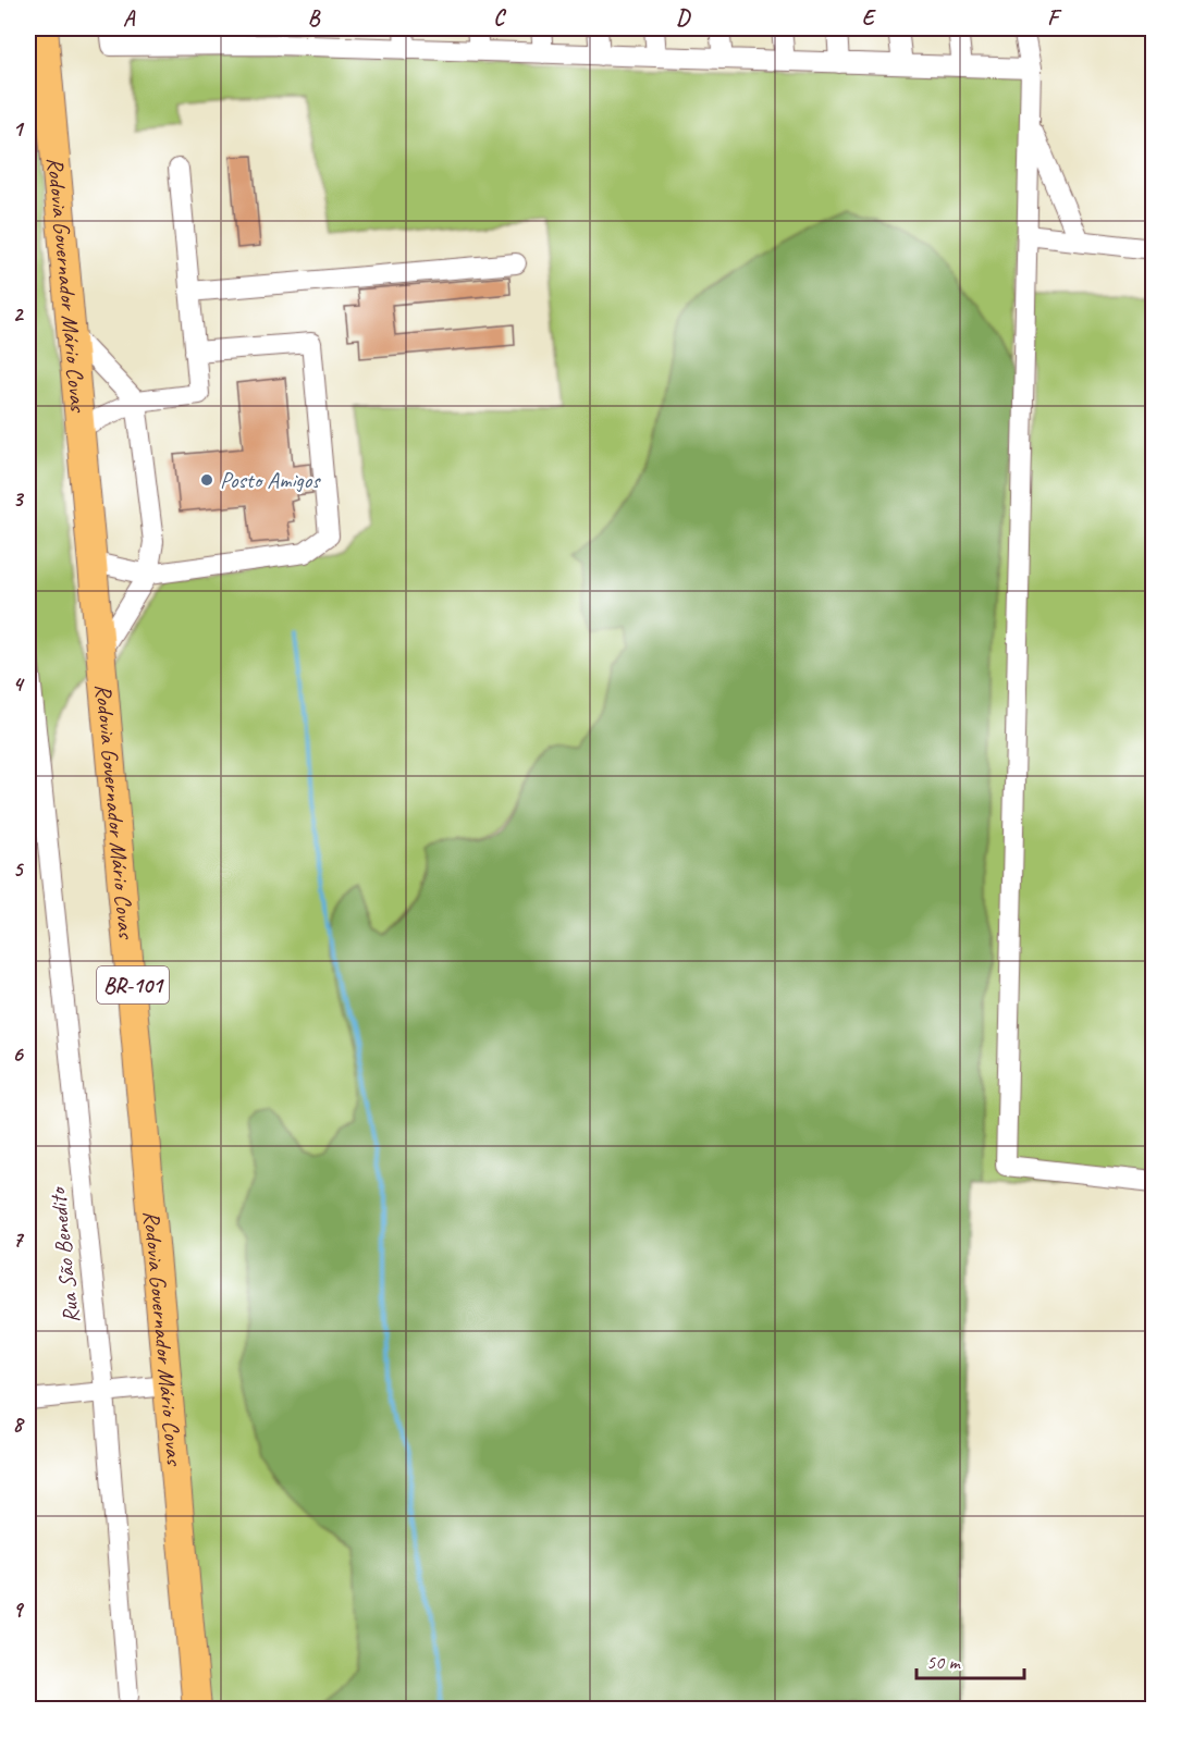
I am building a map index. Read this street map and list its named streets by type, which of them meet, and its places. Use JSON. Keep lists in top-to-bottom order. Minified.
{"streets":{"highway":["Rodovia Governador Mário Covas","BR-101"],"street":["Rua São Benedito"]},"places":["Posto Amigos"],"scale_bar":"50 m","grid":{"columns":["A","B","C","D","E","F"],"rows":["1","2","3","4","5","6","7","8","9"]}}
